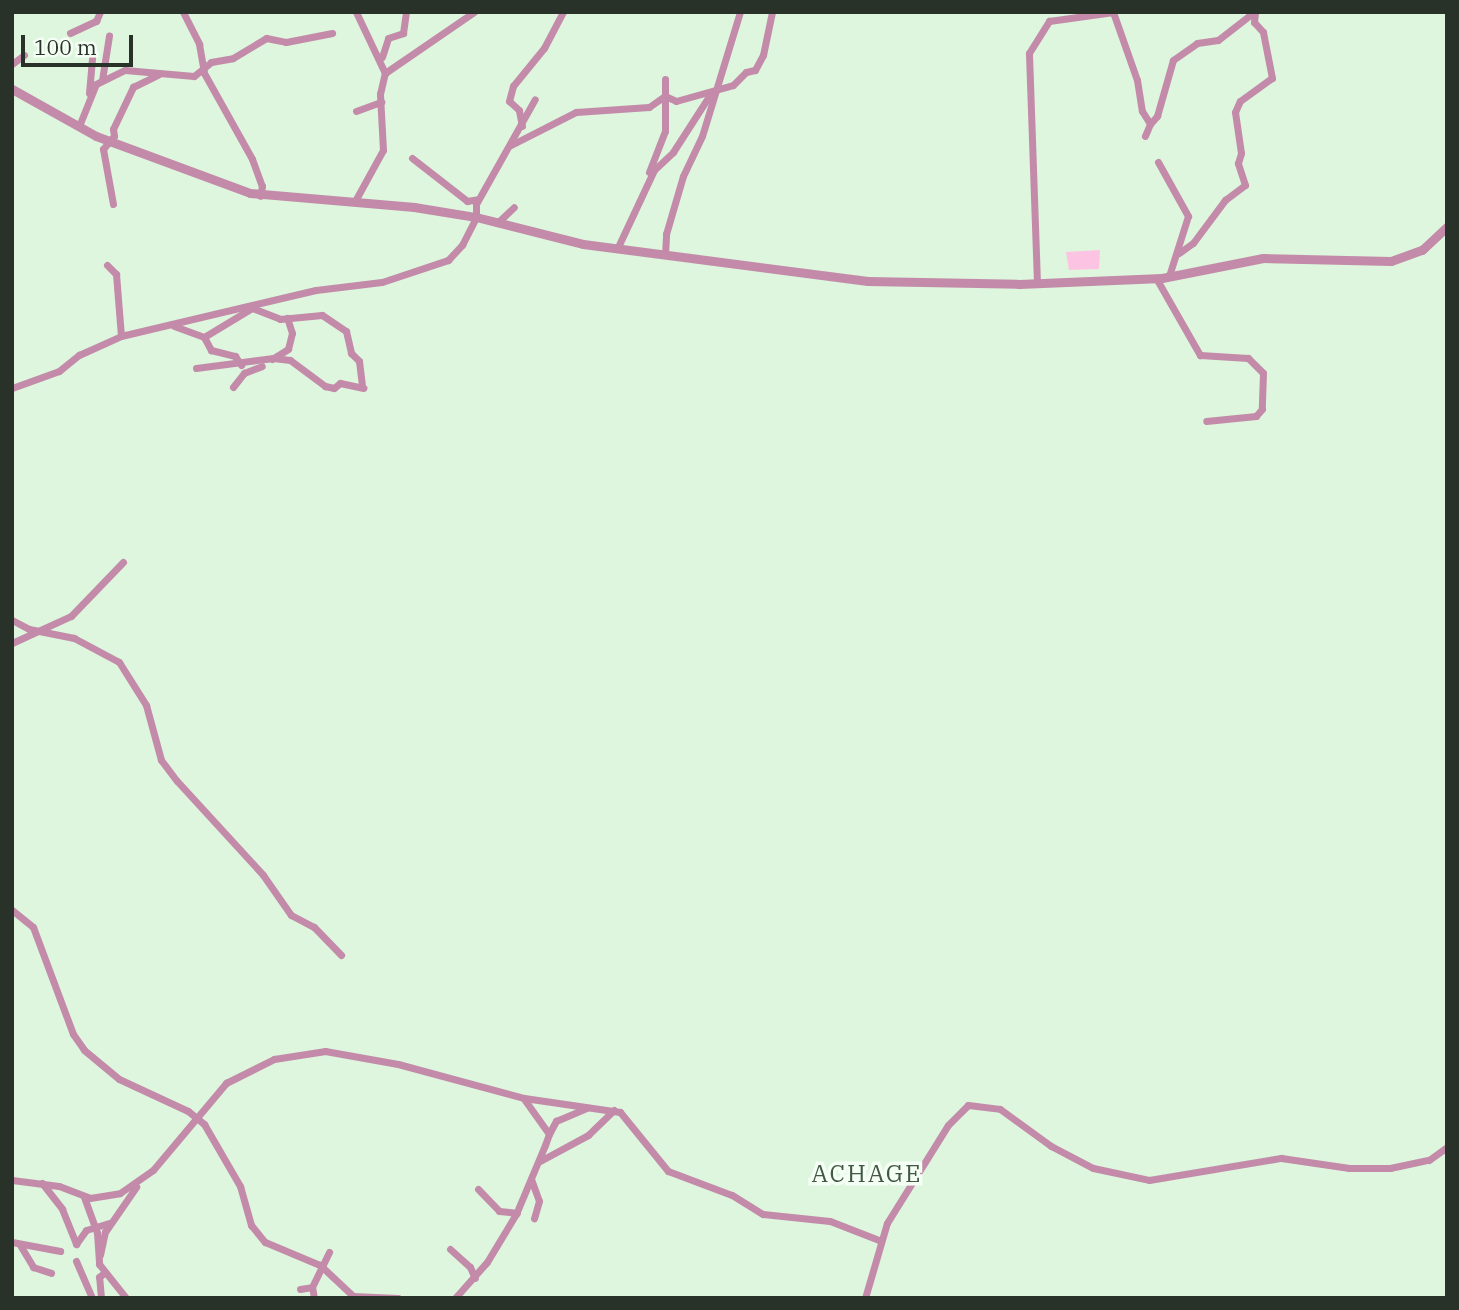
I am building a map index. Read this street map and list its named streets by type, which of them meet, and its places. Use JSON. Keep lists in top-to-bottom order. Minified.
{"districts":["ACHAGE"],"scale_bar":"100 m"}
